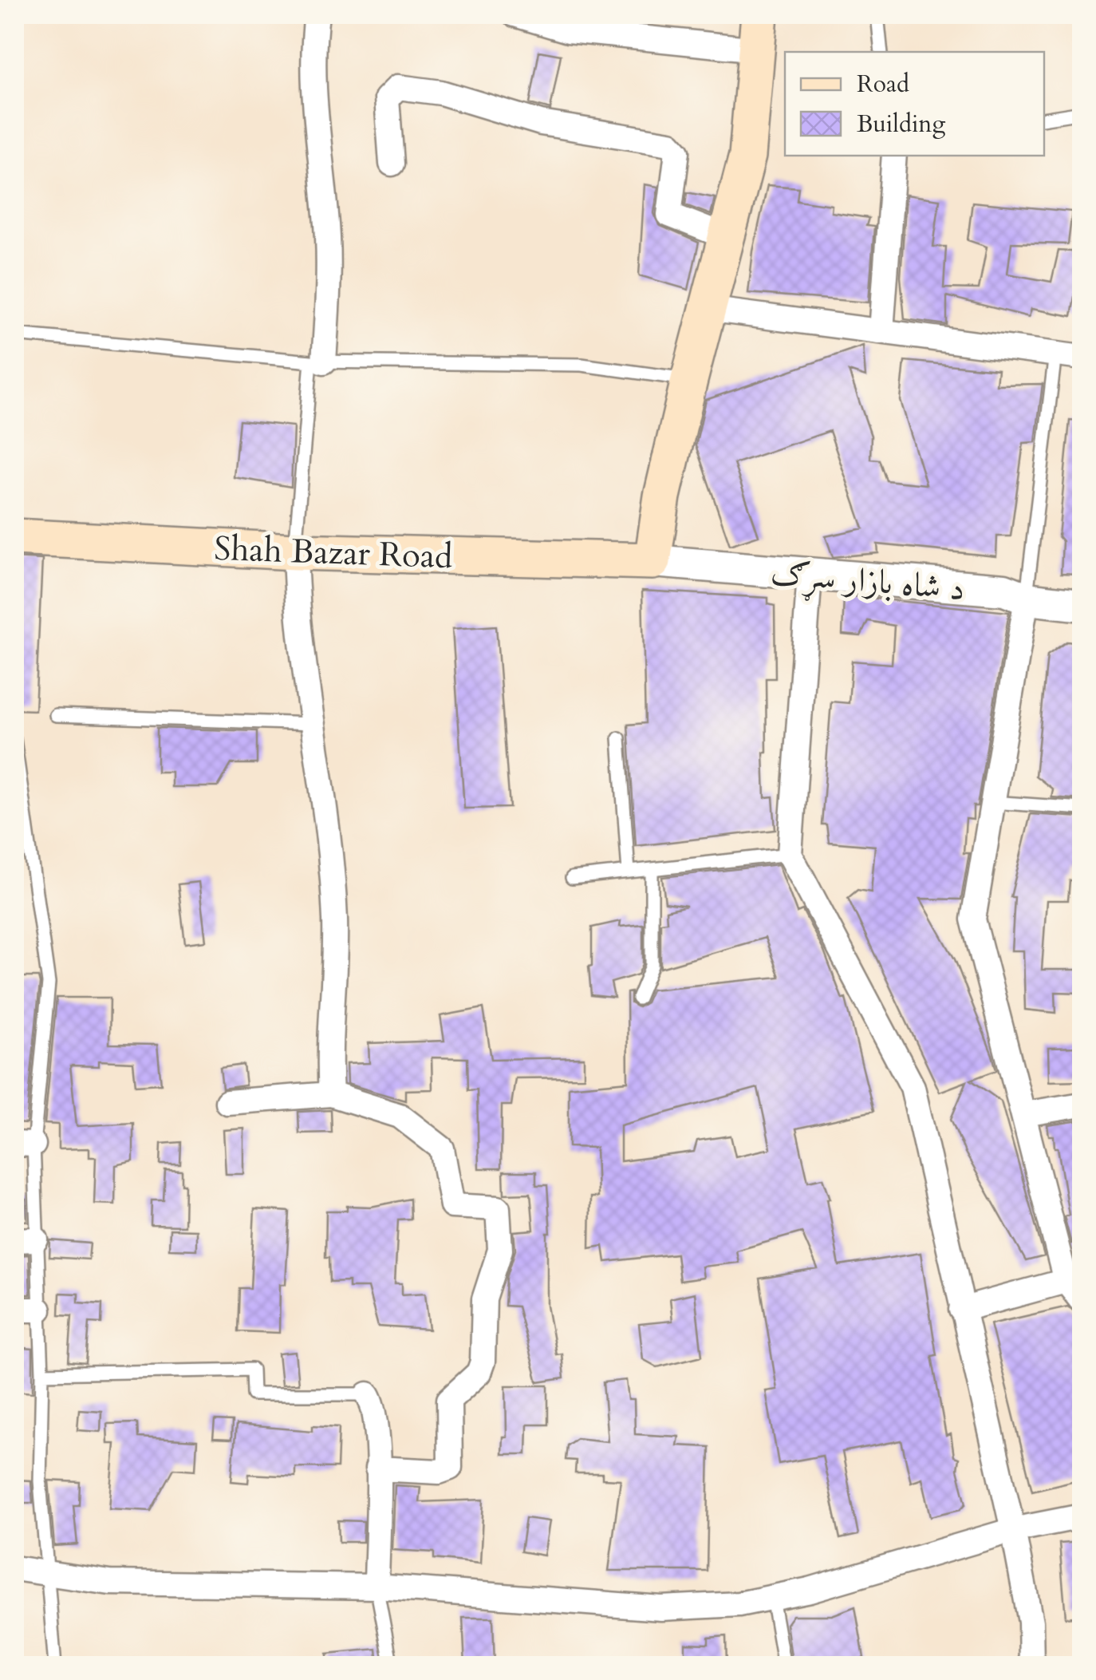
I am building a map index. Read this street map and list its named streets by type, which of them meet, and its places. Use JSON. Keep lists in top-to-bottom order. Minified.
{"streets":{"main road":["Shah Bazar Road"],"street":["د شاه بازار سړګ"]},"crossings":[["Shah Bazar Road","د شاه بازار سړګ"]],"legend":["Road","Building"]}
